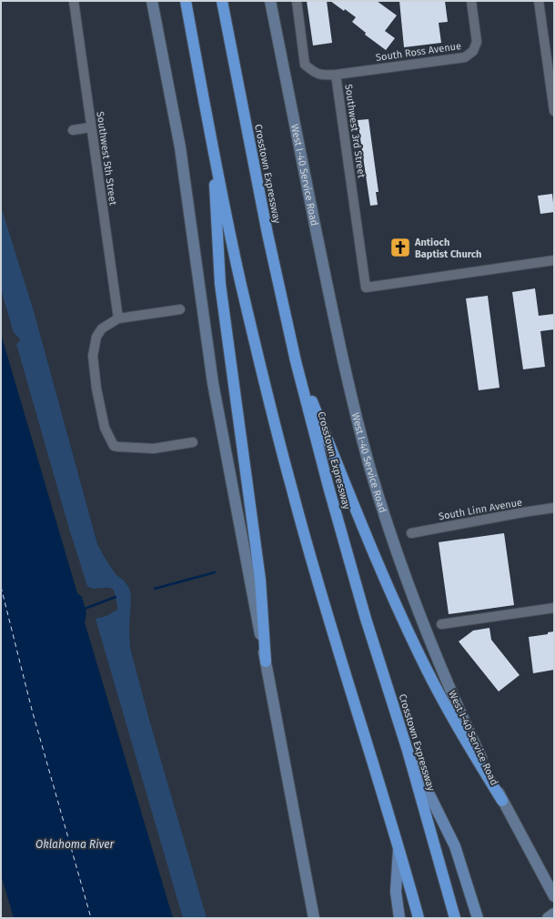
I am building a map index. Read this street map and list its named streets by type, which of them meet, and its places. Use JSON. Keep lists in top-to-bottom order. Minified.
{"streets":{"highway":["Crosstown Expressway"],"main road":["West I-40 Service Road"],"street":["South Ross Avenue","Southwest 3rd Street","Southwest 5th Street","South Linn Avenue"]},"crossings":[["South Ross Avenue","Southwest 3rd Street"]],"water":["Oklahoma River"],"places":{"church":["Antioch Baptist Church"]}}
